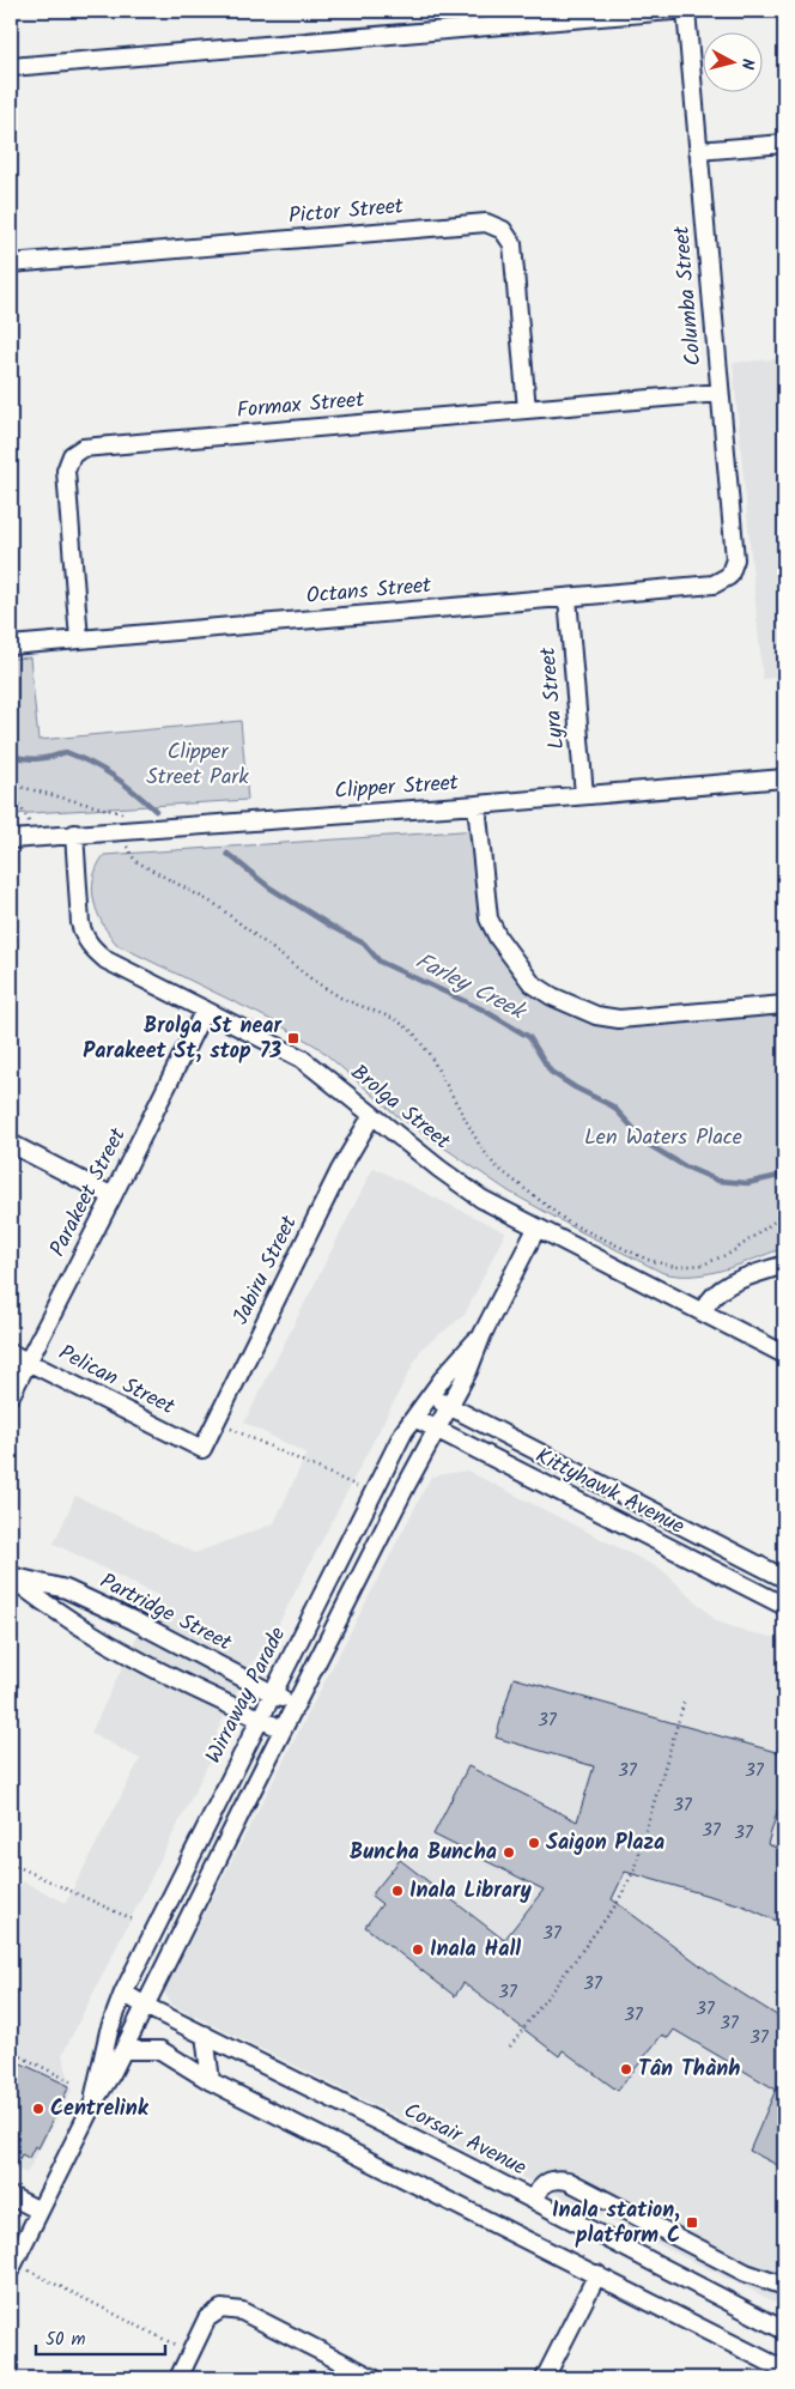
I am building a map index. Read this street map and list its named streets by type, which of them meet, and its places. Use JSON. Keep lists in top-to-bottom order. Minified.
{"streets":{"street":["Pictor Street","Columba Street","Formax Street","Octans Street","Lyra Street","Clipper Street","Brolga Street","Parakeet Street","Jabiru Street","Pelican Street","Kittyhawk Avenue","Partridge Street","Wirraway Parade","Corsair Avenue"]},"crossings":[["Pictor Street","Formax Street"],["Columba Street","Formax Street"],["Columba Street","Octans Street"],["Formax Street","Octans Street"],["Octans Street","Lyra Street"],["Lyra Street","Clipper Street"],["Clipper Street","Brolga Street"],["Brolga Street","Parakeet Street"],["Brolga Street","Jabiru Street"],["Brolga Street","Wirraway Parade"],["Parakeet Street","Pelican Street"],["Jabiru Street","Pelican Street"],["Kittyhawk Avenue","Wirraway Parade"],["Partridge Street","Wirraway Parade"],["Wirraway Parade","Corsair Avenue"]],"water":["Farley Creek"],"parks":["Clipper Street Park","Len Waters Place"],"places":{"transit":["Brolga St near Parakeet St, stop 73","Inala station, platform C"],"other":["Saigon Plaza","Buncha Buncha","Inala Library","Inala Hall","Tân Thành","Centrelink"]},"house_numbers":["37","37","37","37","37","37","37","37","37","37","37","37","37"],"scale_bar":"50 m","north":"right"}
